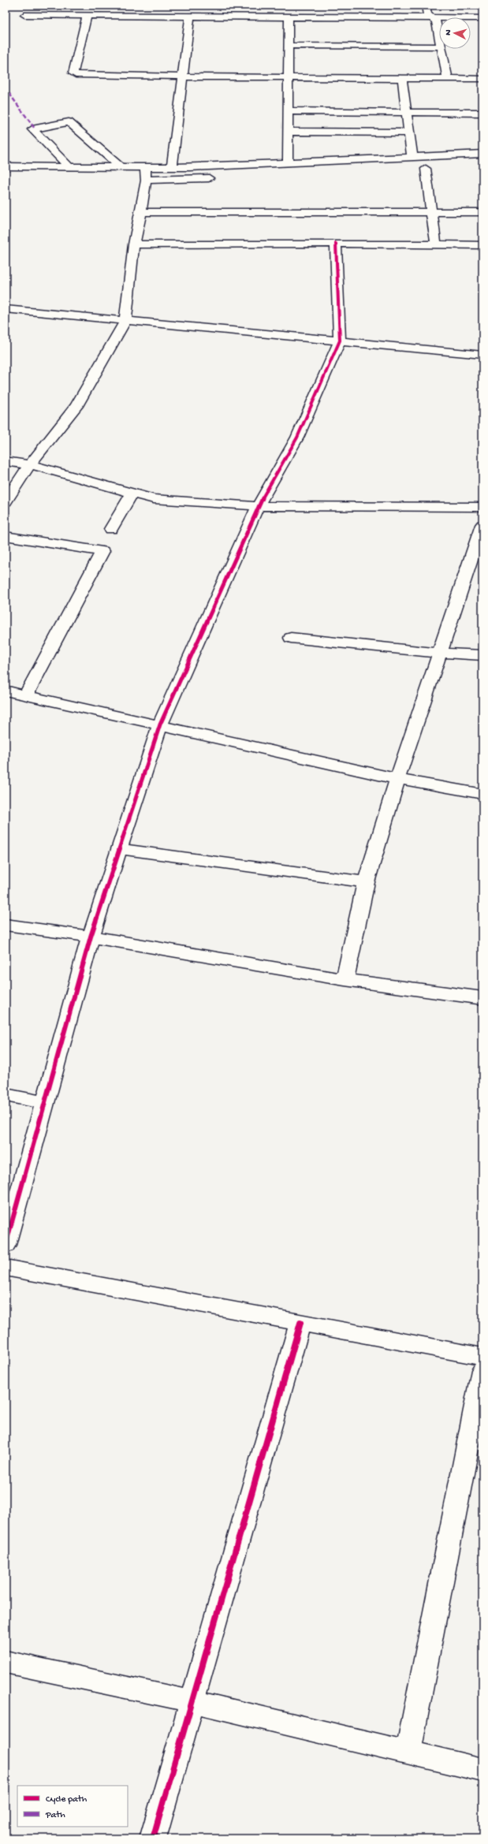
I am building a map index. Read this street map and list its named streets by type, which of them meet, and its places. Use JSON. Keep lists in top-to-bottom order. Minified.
{"legend":["Cycle path","Path"],"north":"left"}
